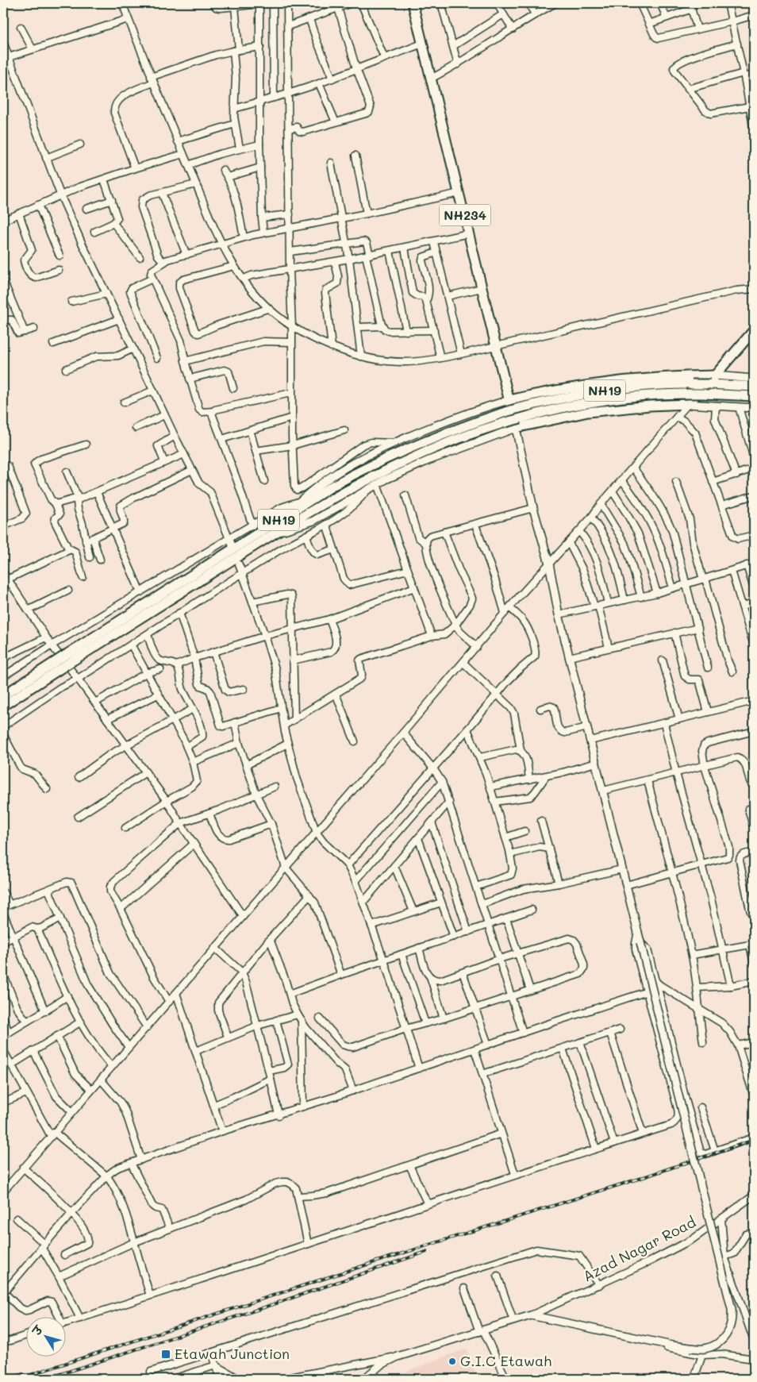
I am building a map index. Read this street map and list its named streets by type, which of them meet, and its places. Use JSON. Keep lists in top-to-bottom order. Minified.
{"streets":{"highway":["NH234","NH19"],"street":["Azad Nagar Road"]},"places":{"transit":["Etawah Junction"],"other":["G.I.C Etawah"]},"north":"top left"}
